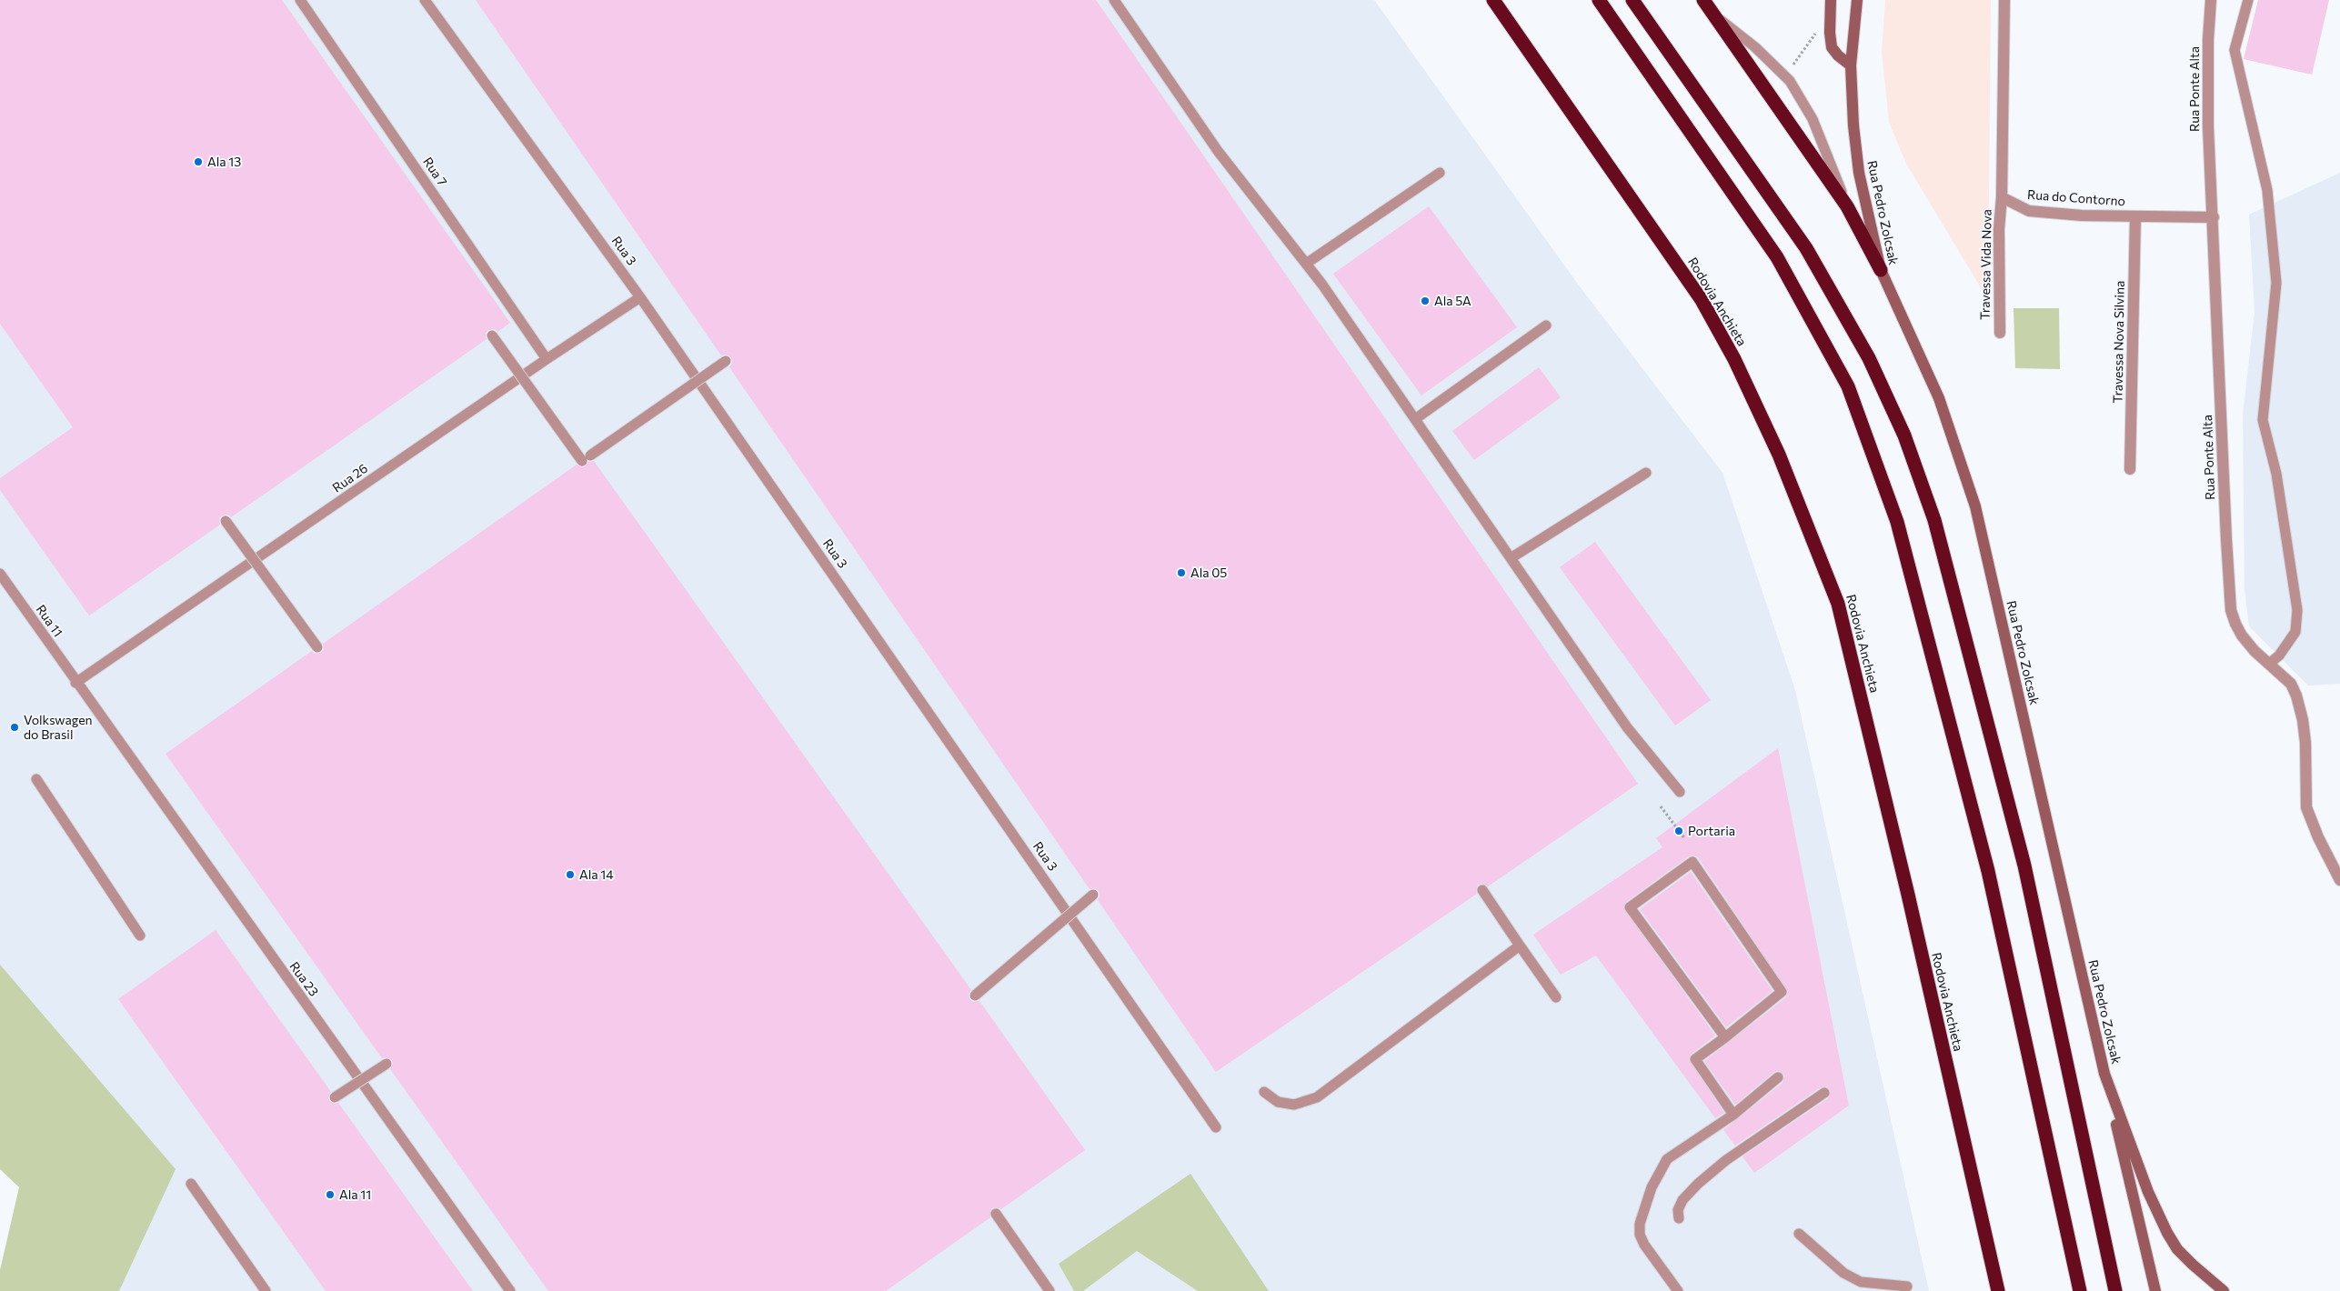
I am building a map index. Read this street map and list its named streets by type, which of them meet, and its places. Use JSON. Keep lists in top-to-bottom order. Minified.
{"streets":{"highway":["Rodovia Anchieta"],"main road":["Rua Pedro Zolcsak"],"street":["Rua Ponte Alta","Rua do Contorno","Travessa Vida Nova","Travessa Nova Silvina"],"lane":["Rua 7","Rua 3","Rua 26","Rua 11","Rua 23"]},"crossings":[["Rua Ponte Alta","Rua do Contorno"],["Rua 7","Rua 26"],["Rua do Contorno","Travessa Vida Nova"],["Rua do Contorno","Travessa Nova Silvina"],["Rua 3","Rua 26"],["Rua 26","Rua 11"],["Rua 26","Rua 23"],["Rua 11","Rua 23"]],"places":["Ala 13","Ala 5A","Ala 05","Volkswagen do Brasil","Portaria","Ala 14","Ala 11"]}
